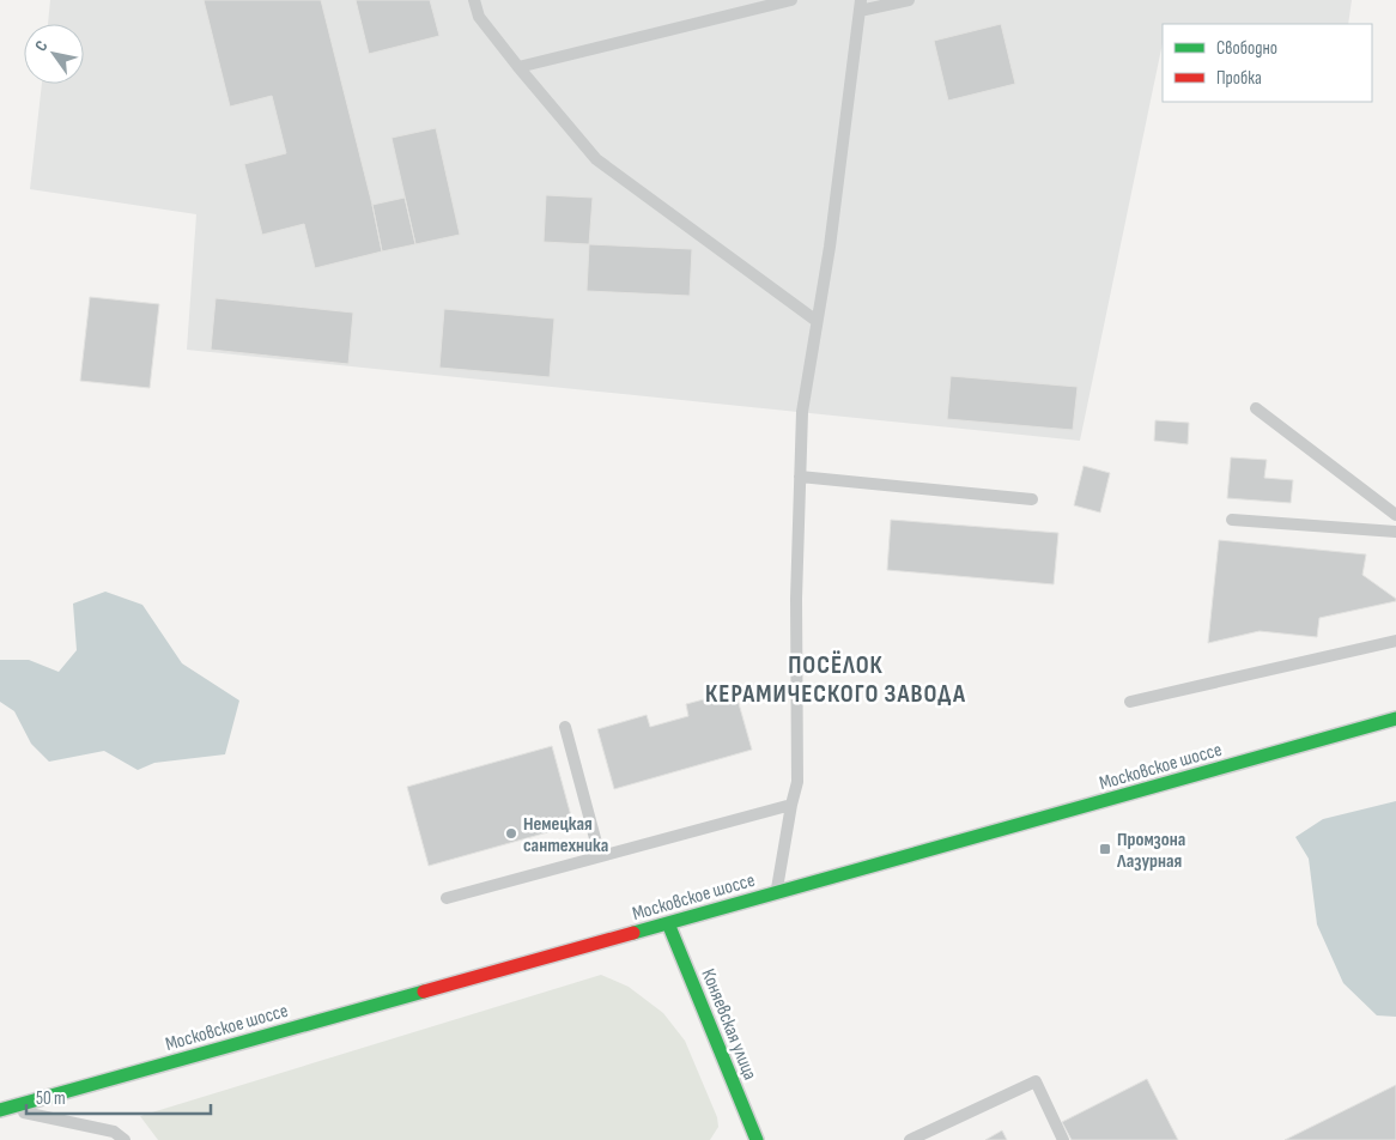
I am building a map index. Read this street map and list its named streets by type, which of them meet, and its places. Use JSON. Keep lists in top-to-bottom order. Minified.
{"streets":{"main road":["Московское шоссе","Коняевская улица"]},"crossings":[["Московское шоссе","Коняевская улица"]],"districts":["ПОСЁЛОК КЕРАМИЧЕСКОГО ЗАВОДА"],"places":{"other":["Немецкая сантехника"],"transit":["Промзона Лазурная"]},"legend":["Свободно","Пробка"],"scale_bar":"50 m","north":"top left"}
